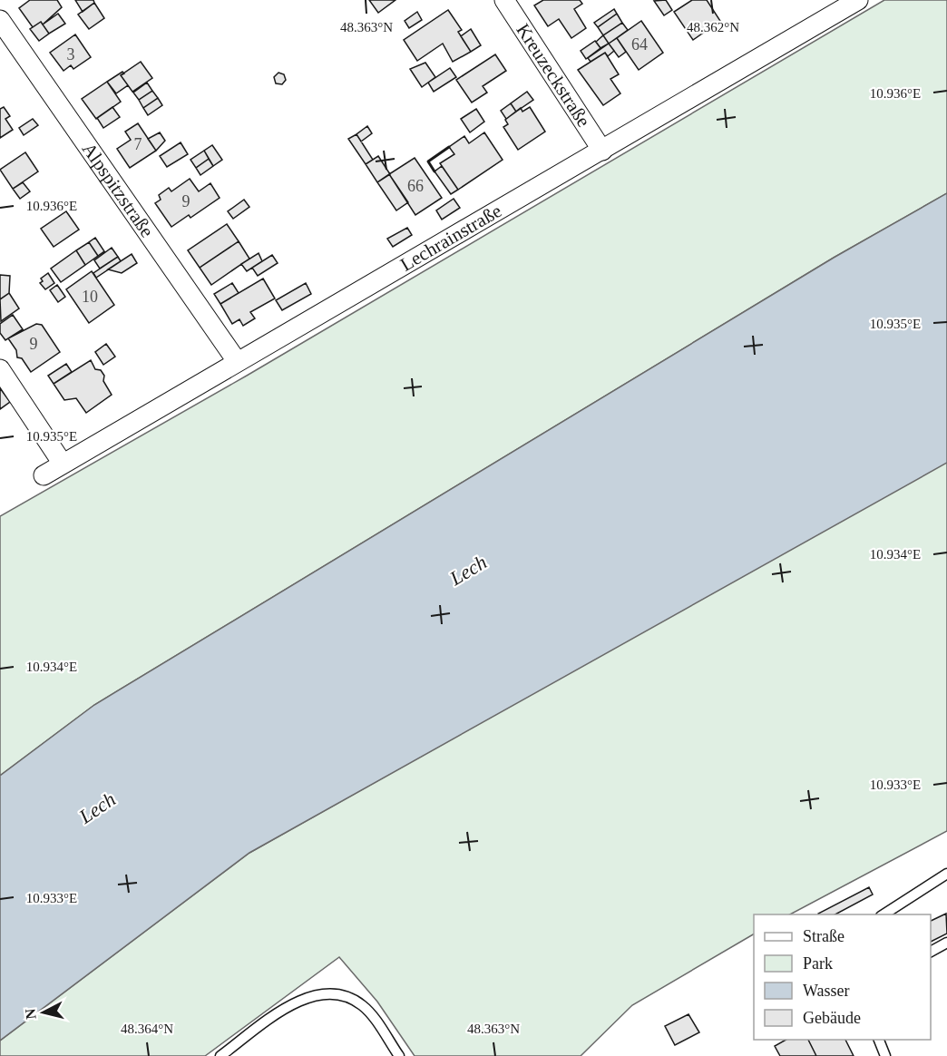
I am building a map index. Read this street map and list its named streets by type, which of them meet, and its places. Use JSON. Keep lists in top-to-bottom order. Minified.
{"streets":{"street":["Kreuzeckstraße","Alpspitzstraße","Lechrainstraße"]},"crossings":[["Kreuzeckstraße","Lechrainstraße"],["Alpspitzstraße","Lechrainstraße"]],"water":["Lech"],"house_numbers":["64","3","7","66","9","10","9"],"legend":["Straße","Park","Wasser","Gebäude"],"north":"left","coordinates":["48.363°N","48.362°N","10.936°E","10.935°E","10.934°E","10.933°E","48.364°N"]}
